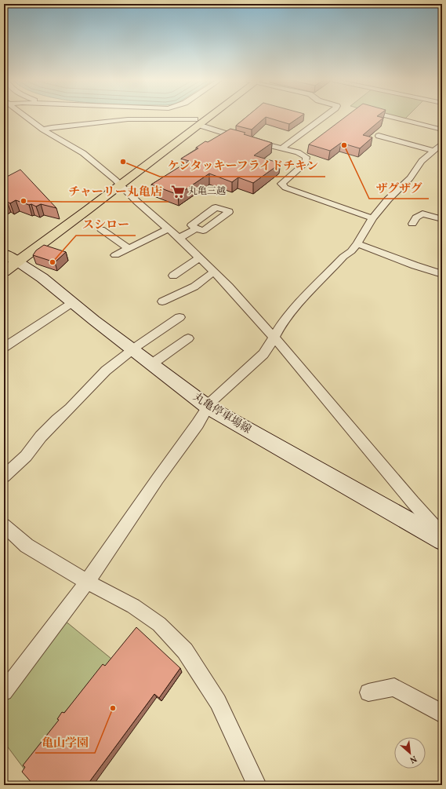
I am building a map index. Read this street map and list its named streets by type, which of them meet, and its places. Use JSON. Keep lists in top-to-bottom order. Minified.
{"streets":{"main road":["丸亀停車場線"]},"places":{"other":["ザグザグ","ケンタッキーフライドチキン","チャーリー丸亀店","スシロー","亀山学園"],"supermarket":["丸亀三越"]},"north":"bottom right"}
